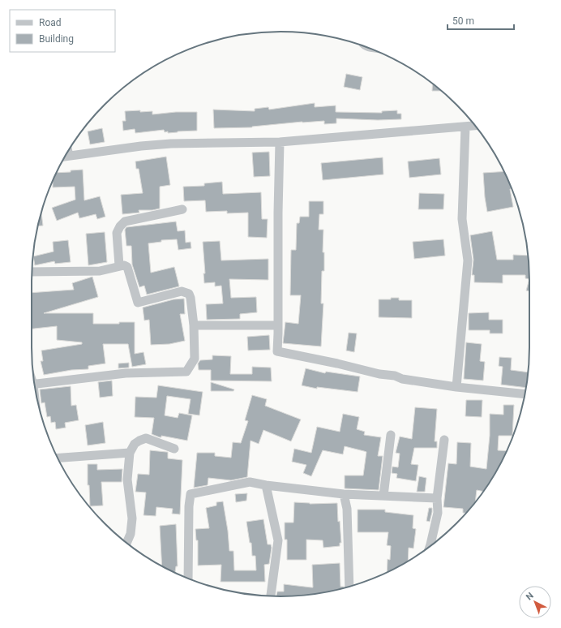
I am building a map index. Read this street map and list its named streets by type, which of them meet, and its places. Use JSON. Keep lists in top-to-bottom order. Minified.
{"legend":["Road","Building"],"scale_bar":"50 m","north":"top left"}
